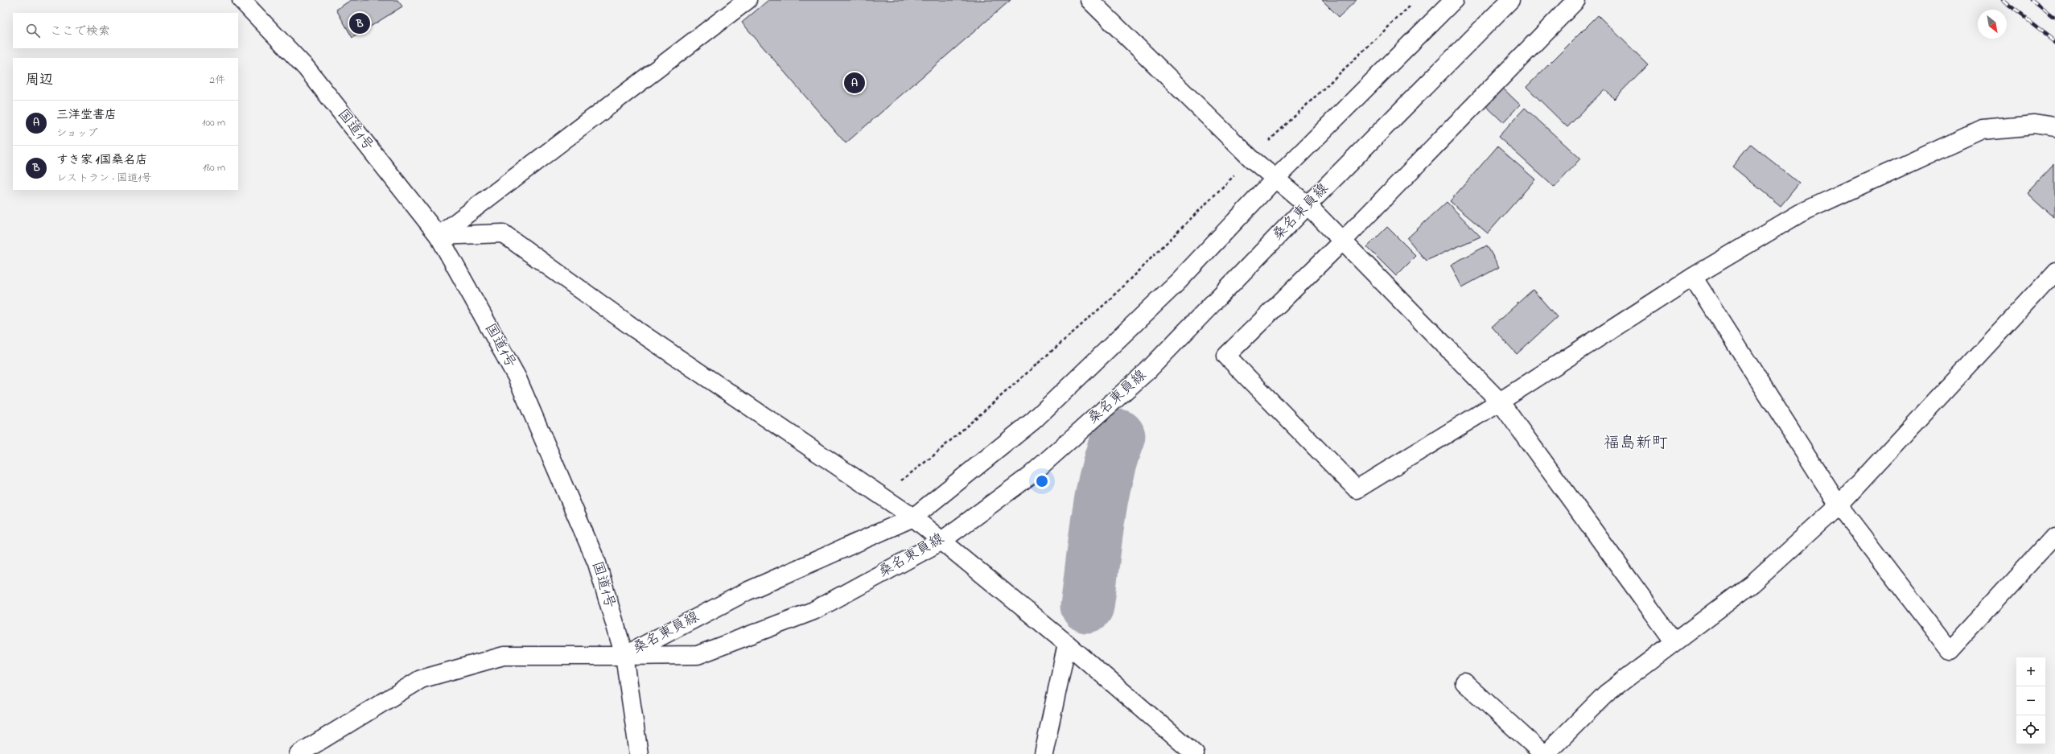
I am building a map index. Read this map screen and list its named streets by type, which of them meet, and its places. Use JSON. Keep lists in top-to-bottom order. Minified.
{"streets":{"main road":["国道1号","桑名東員線"]},"crossings":[["国道1号","桑名東員線"]],"districts":["福島新町"],"north":"bottom right","page":{"pins":["B","A"],"search":"ここで検索","heading":["周辺","2件"],"list":[{"mark":"A","name":"三洋堂書店","note":"ショップ","value":"100 m"},{"mark":"B","name":"すき家 1国桑名店","note":"レストラン · 国道1号","value":"180 m"}],"map_buttons":["+","−"]}}
